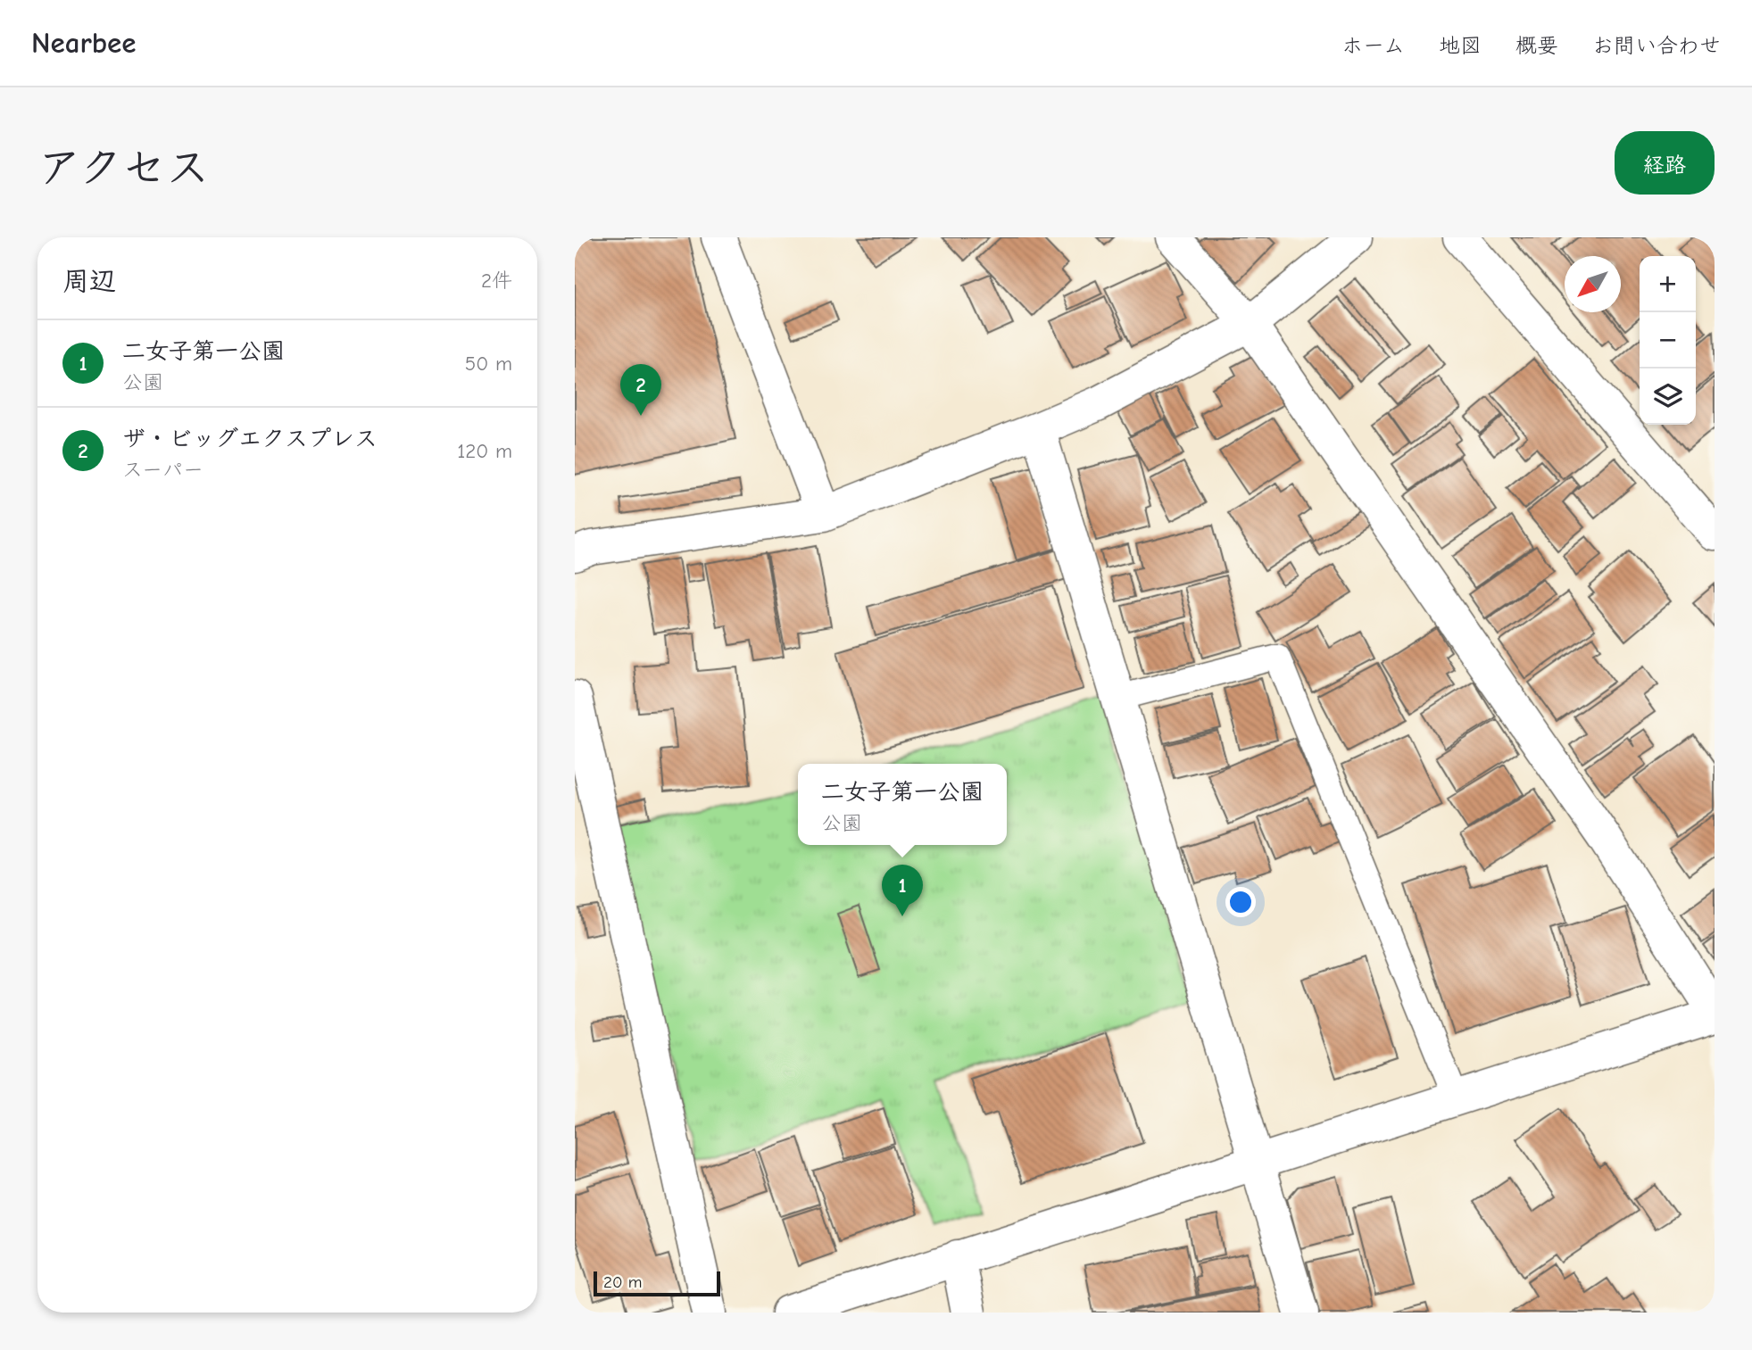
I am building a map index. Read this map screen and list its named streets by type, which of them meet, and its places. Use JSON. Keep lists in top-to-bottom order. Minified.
{"scale_bar":"20 m","north":"bottom left","page":{"header":"Nearbee","nav":["ホーム","地図","概要","お問い合わせ"],"title":"アクセス","buttons":"経路","heading":["周辺","2件"],"map_buttons":["+","−"],"list":[{"mark":"1","name":"二女子第一公園","note":"公園","value":"50 m"},{"mark":"2","name":"ザ・ビッグエクスプレス","note":"スーパー","value":"120 m"}],"pins":["2","1"],"popup":["二女子第一公園","公園"],"scale":"20 m"}}
